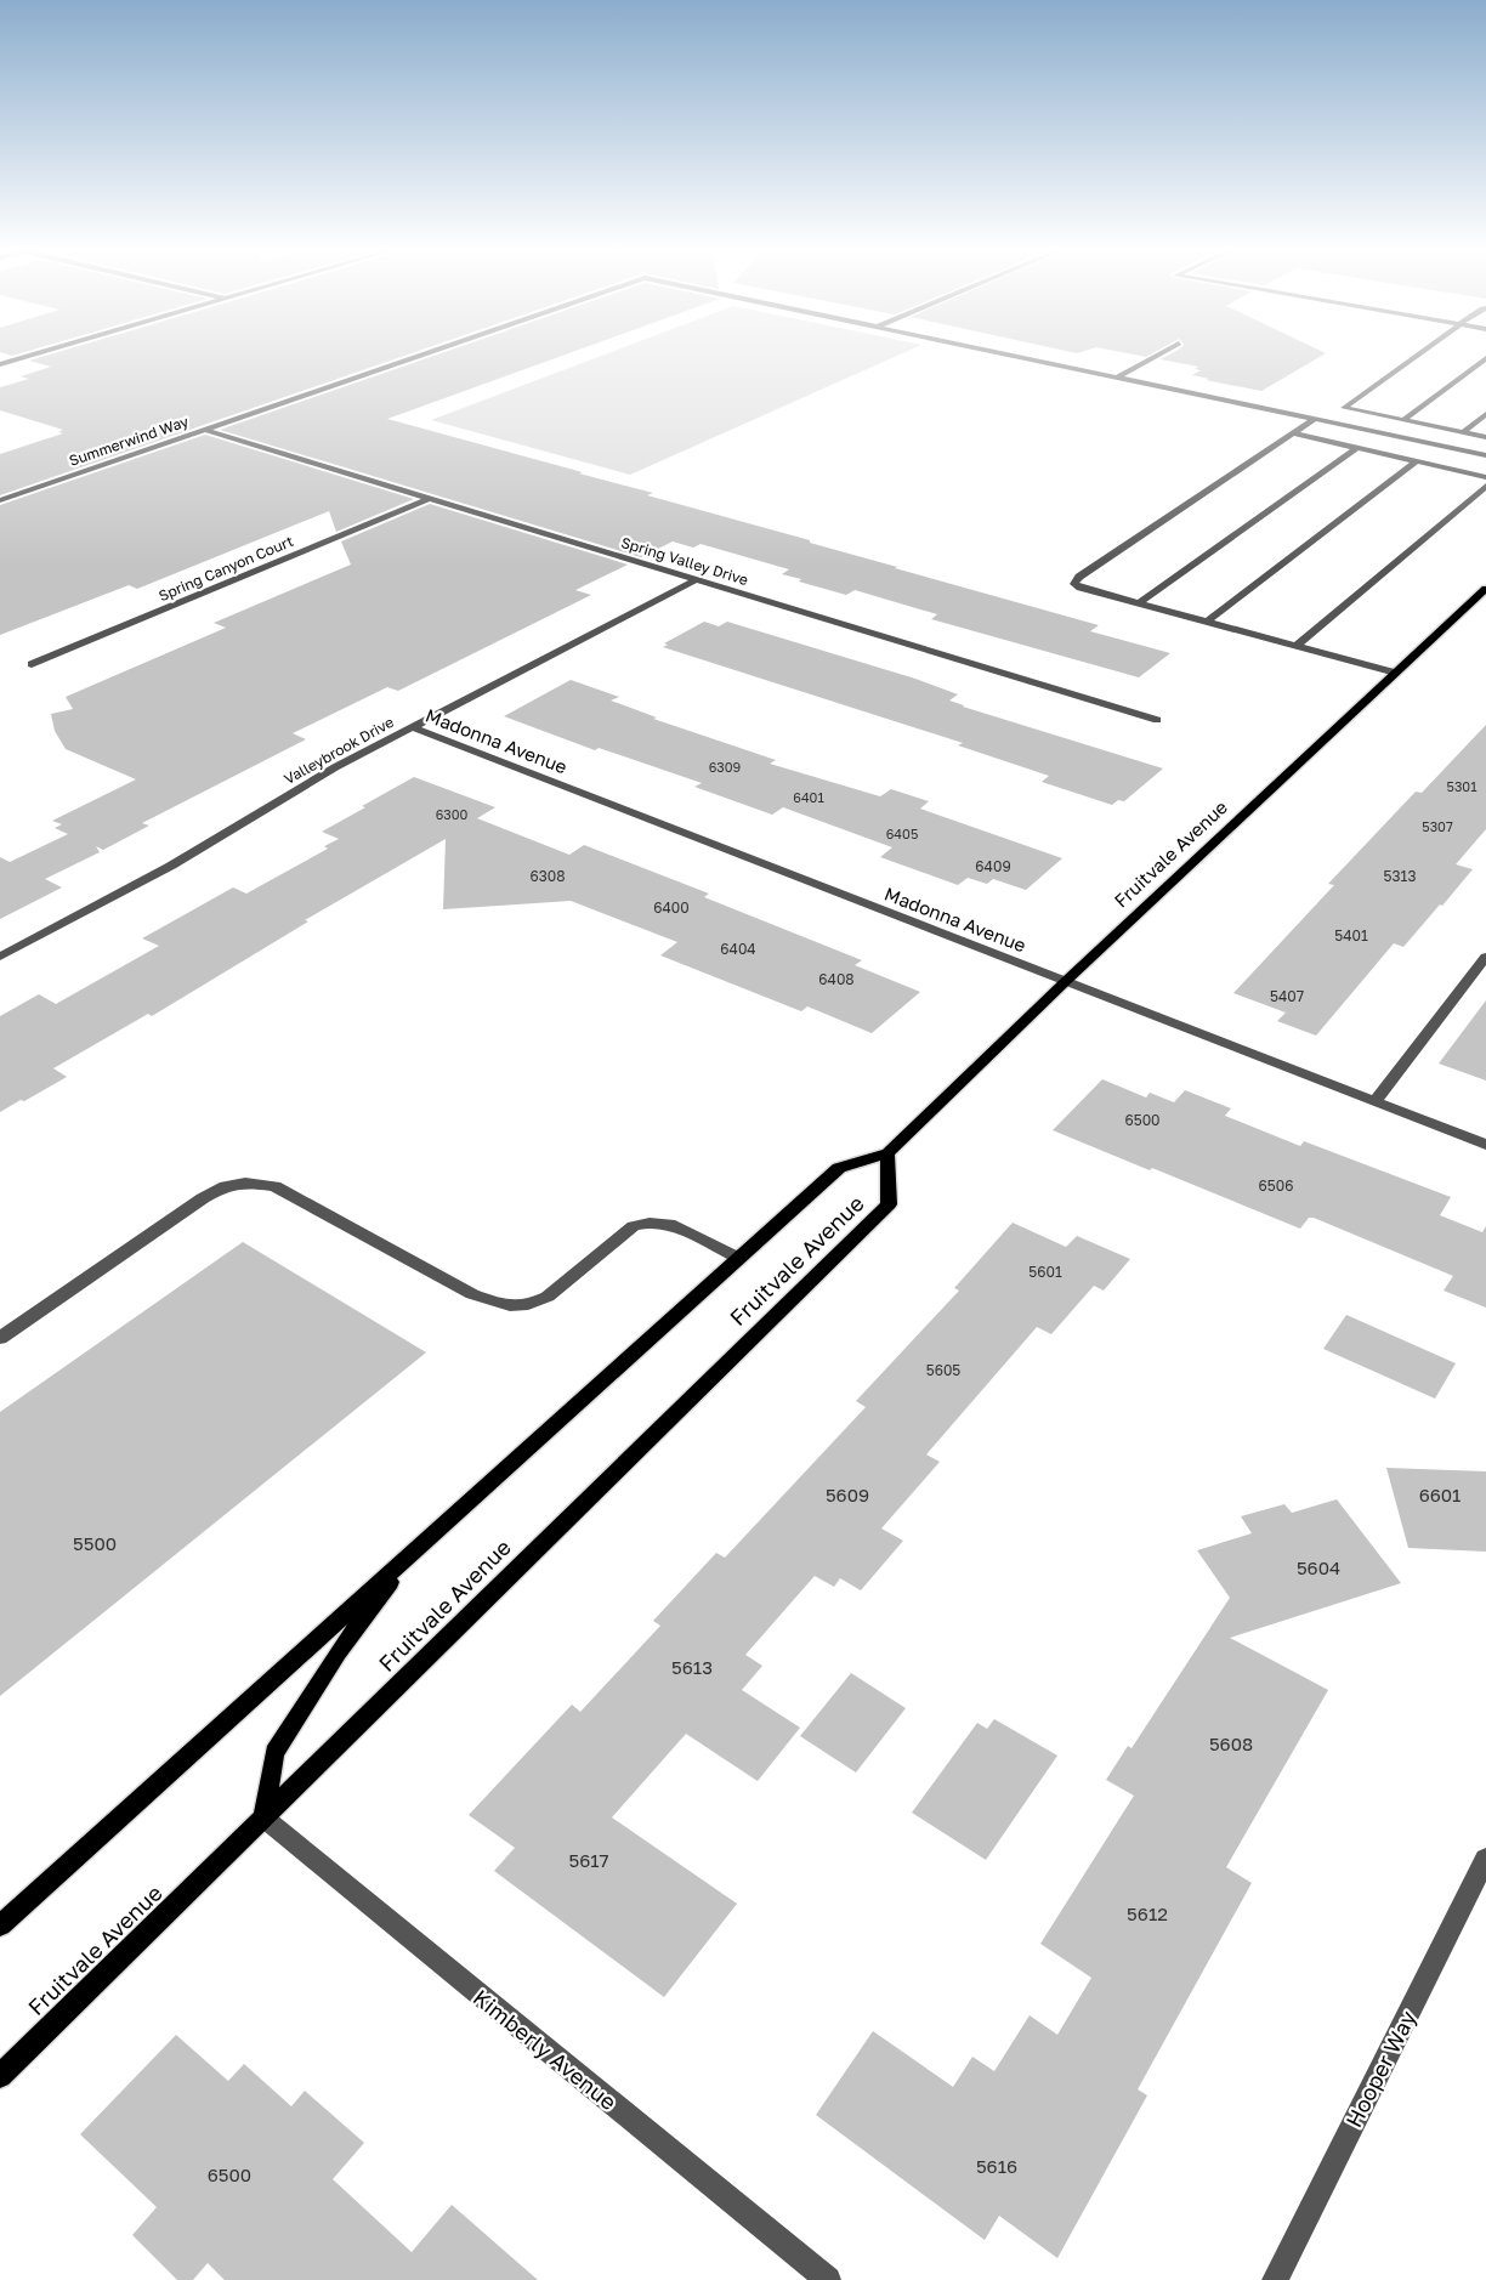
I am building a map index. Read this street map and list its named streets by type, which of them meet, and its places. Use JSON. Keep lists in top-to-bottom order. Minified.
{"streets":{"main road":["Fruitvale Avenue"],"street":["Summerwind Way","Spring Valley Drive","Spring Canyon Court","Madonna Avenue","Valleybrook Drive","Kimberly Avenue","Hooper Way"]},"crossings":[["Summerwind Way","Spring Valley Drive"],["Spring Valley Drive","Spring Canyon Court"],["Spring Valley Drive","Valleybrook Drive"],["Madonna Avenue","Valleybrook Drive"],["Madonna Avenue","Fruitvale Avenue"],["Fruitvale Avenue","Kimberly Avenue"]],"house_numbers":["6309","5301","6401","6300","5307","6405","6409","6308","5313","6400","5401","6404","6408","5407","6500","6506","5601","5605","5609","6601","5500","5604","5613","5608","5617","5612","5616","6500"]}
